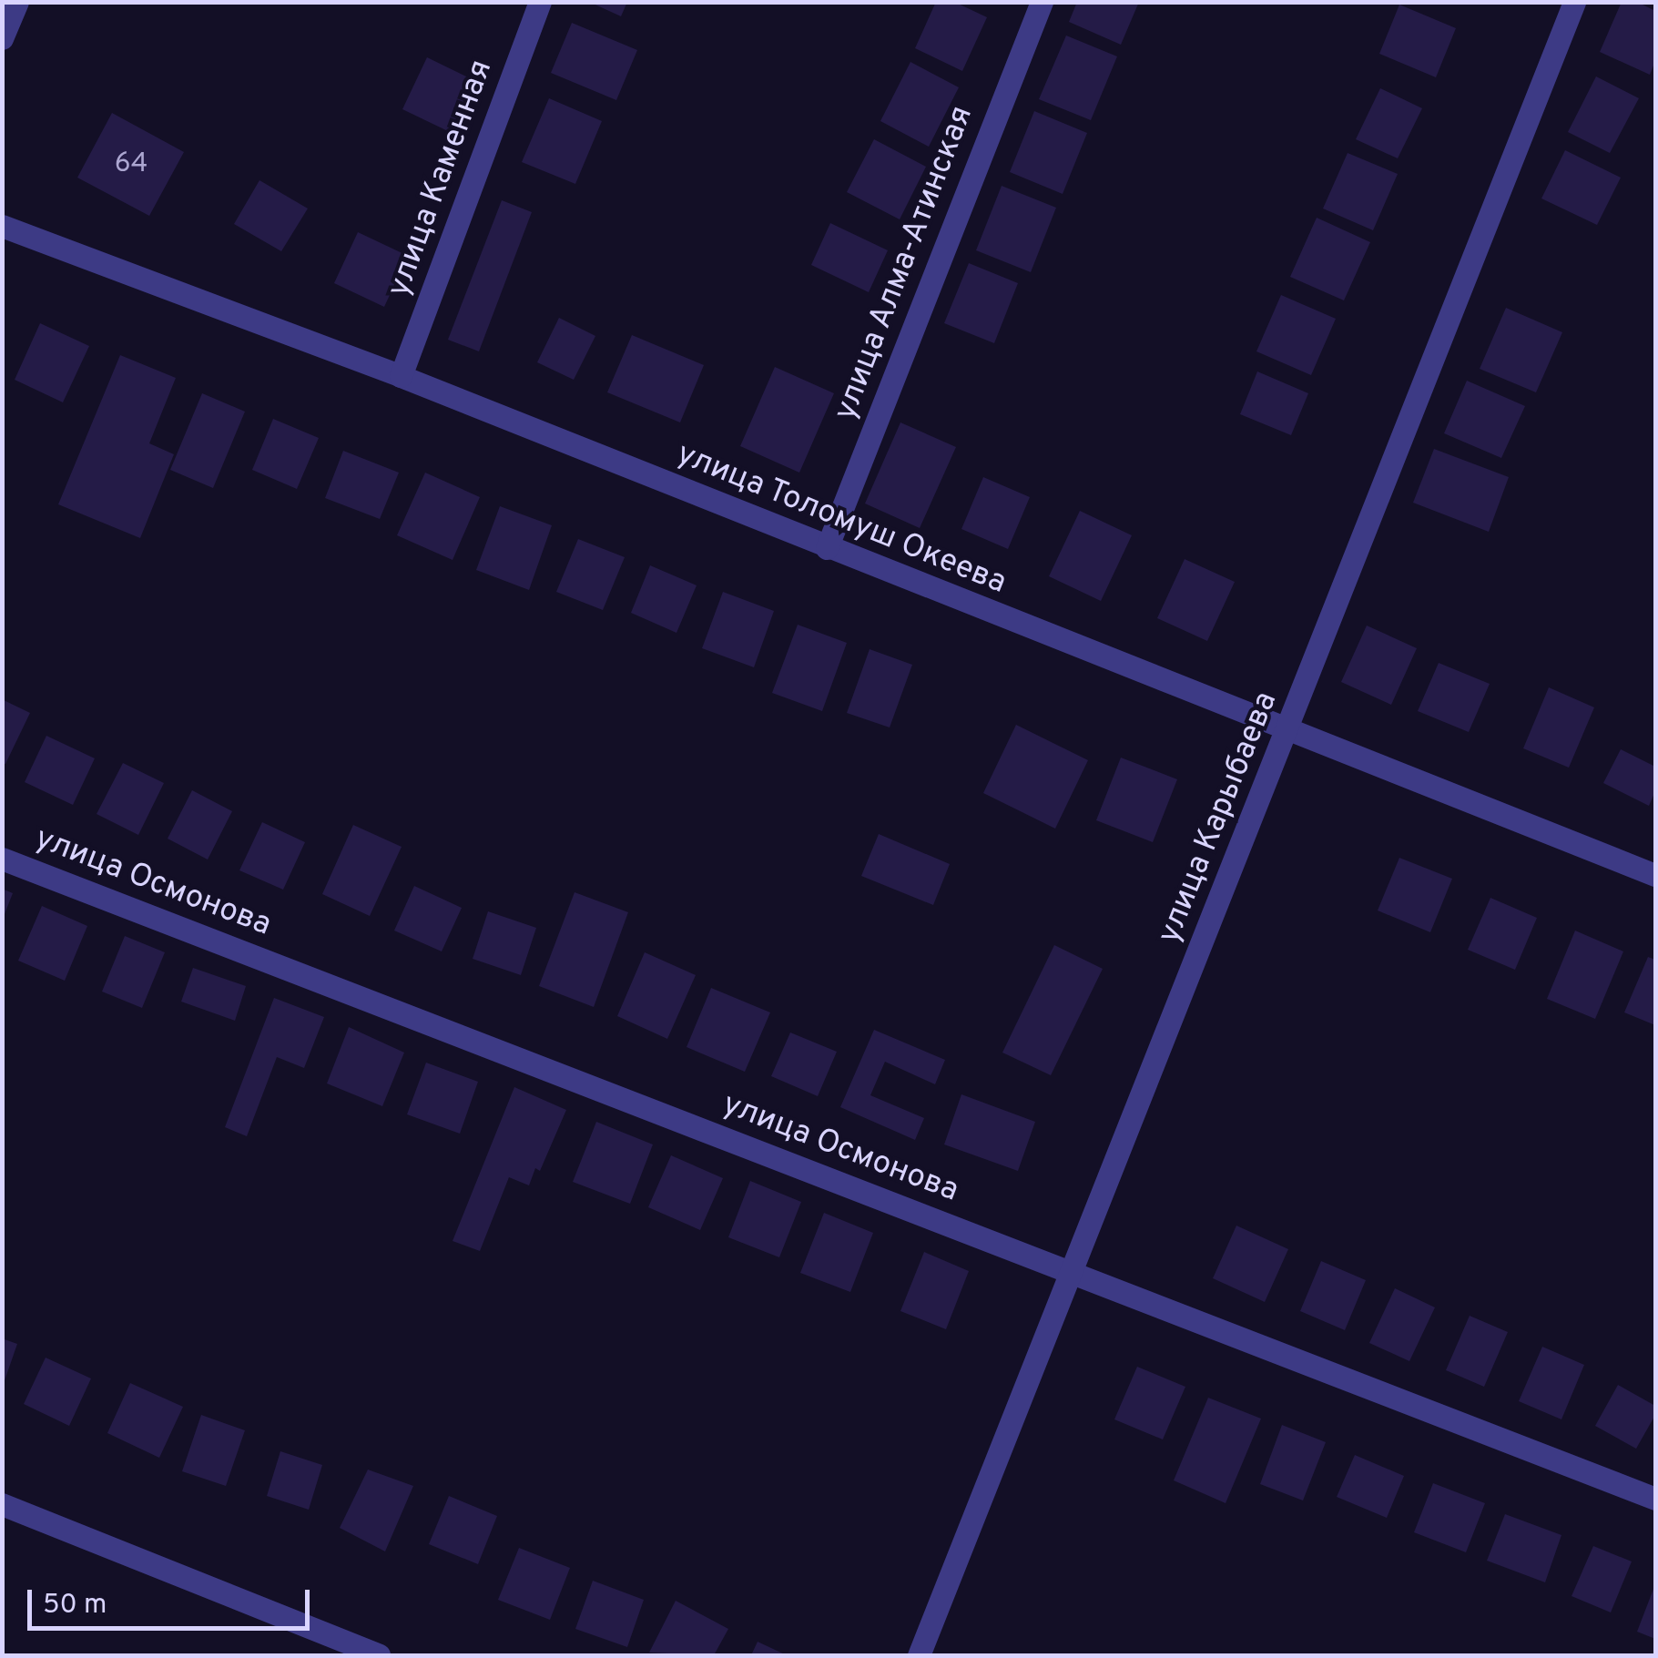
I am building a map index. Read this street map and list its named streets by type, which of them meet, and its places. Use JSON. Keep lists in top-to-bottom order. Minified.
{"streets":{"street":["улица Каменная","улица Алма-Атинская","улица Толомуш Океева","улица Карыбаева","улица Осмонова"]},"crossings":[["улица Каменная","улица Толомуш Океева"],["улица Алма-Атинская","улица Толомуш Океева"],["улица Толомуш Океева","улица Карыбаева"],["улица Карыбаева","улица Осмонова"]],"house_numbers":["64"],"scale_bar":"50 m"}
